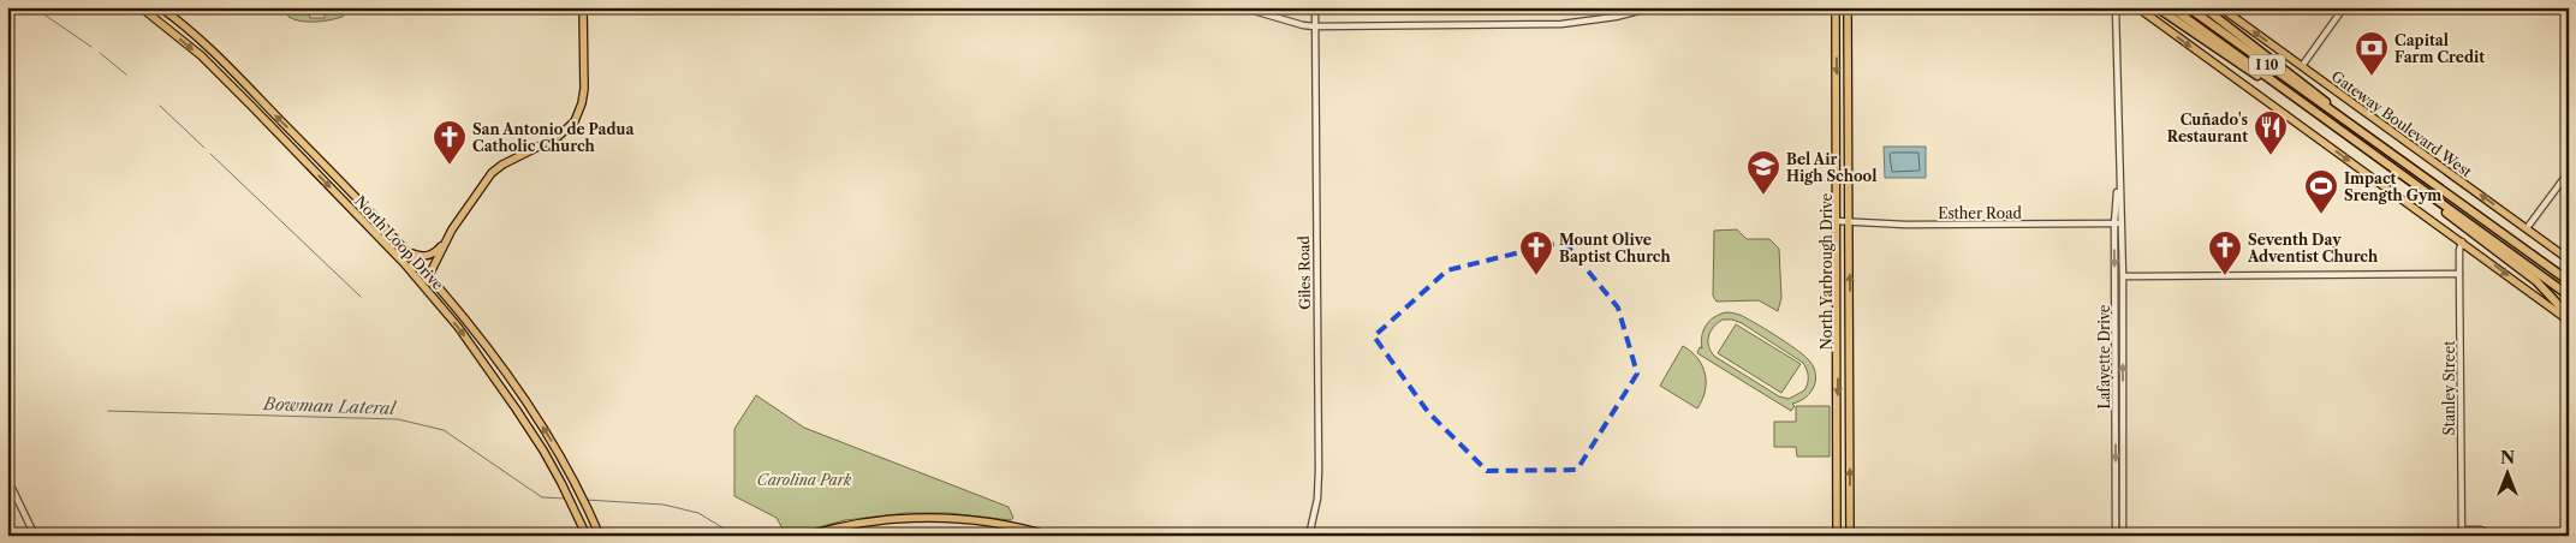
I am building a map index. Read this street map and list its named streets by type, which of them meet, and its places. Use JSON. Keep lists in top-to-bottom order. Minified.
{"streets":{"highway":["I 10"],"main road":["Gateway Boulevard West","North Loop Drive","North Yarbrough Drive"],"street":["Esther Road","Giles Road","Lafayette Drive","Stanley Street"]},"crossings":[["Esther Road","North Yarbrough Drive"],["Esther Road","Lafayette Drive"]],"water":["Bowman Lateral"],"parks":["Carolina Park"],"places":{"bank":["Capital Farm Credit"],"restaurant":["Cuñado's Restaurant"],"church":["San Antonio de Padua Catholic Church","Mount Olive Baptist Church","Seventh Day Adventist Church"],"school or university":["Bel Air High School"],"sports":["Impact Srength Gym"]},"north":"top"}
